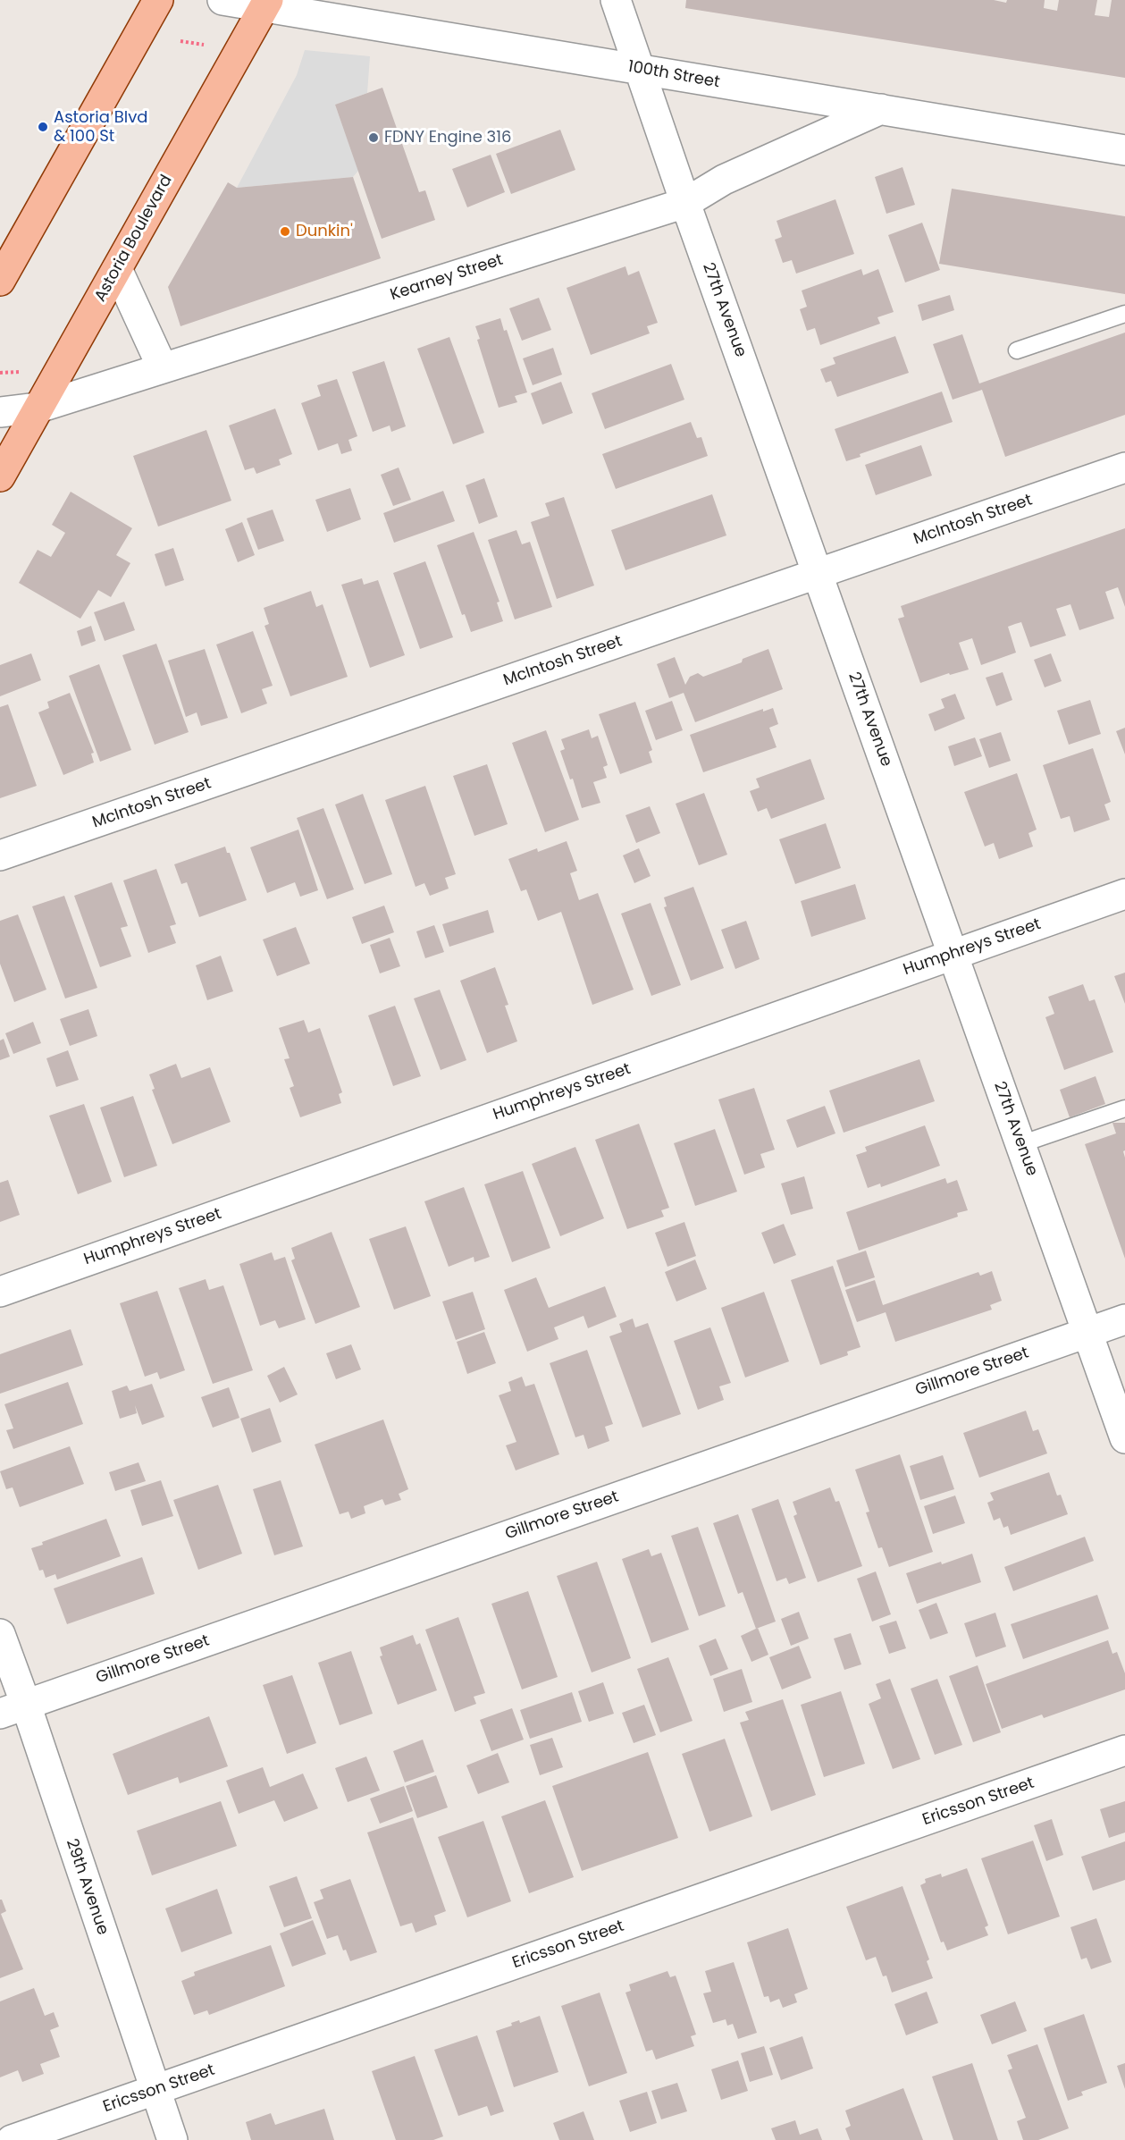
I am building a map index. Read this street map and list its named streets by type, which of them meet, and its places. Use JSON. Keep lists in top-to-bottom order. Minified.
{"streets":{"main road":["Astoria Boulevard"],"street":["100th Street","Kearney Street","27th Avenue","McIntosh Street","Humphreys Street","Gillmore Street","Ericsson Street","29th Avenue"]},"crossings":[["100th Street","Astoria Boulevard"],["100th Street","Kearney Street"],["100th Street","27th Avenue"],["Astoria Boulevard","Kearney Street"],["Kearney Street","27th Avenue"],["27th Avenue","McIntosh Street"],["27th Avenue","Humphreys Street"],["27th Avenue","Gillmore Street"],["Gillmore Street","29th Avenue"],["Ericsson Street","29th Avenue"]],"places":["Astoria Blvd & 100 St","FDNY Engine 316","Dunkin'"]}
